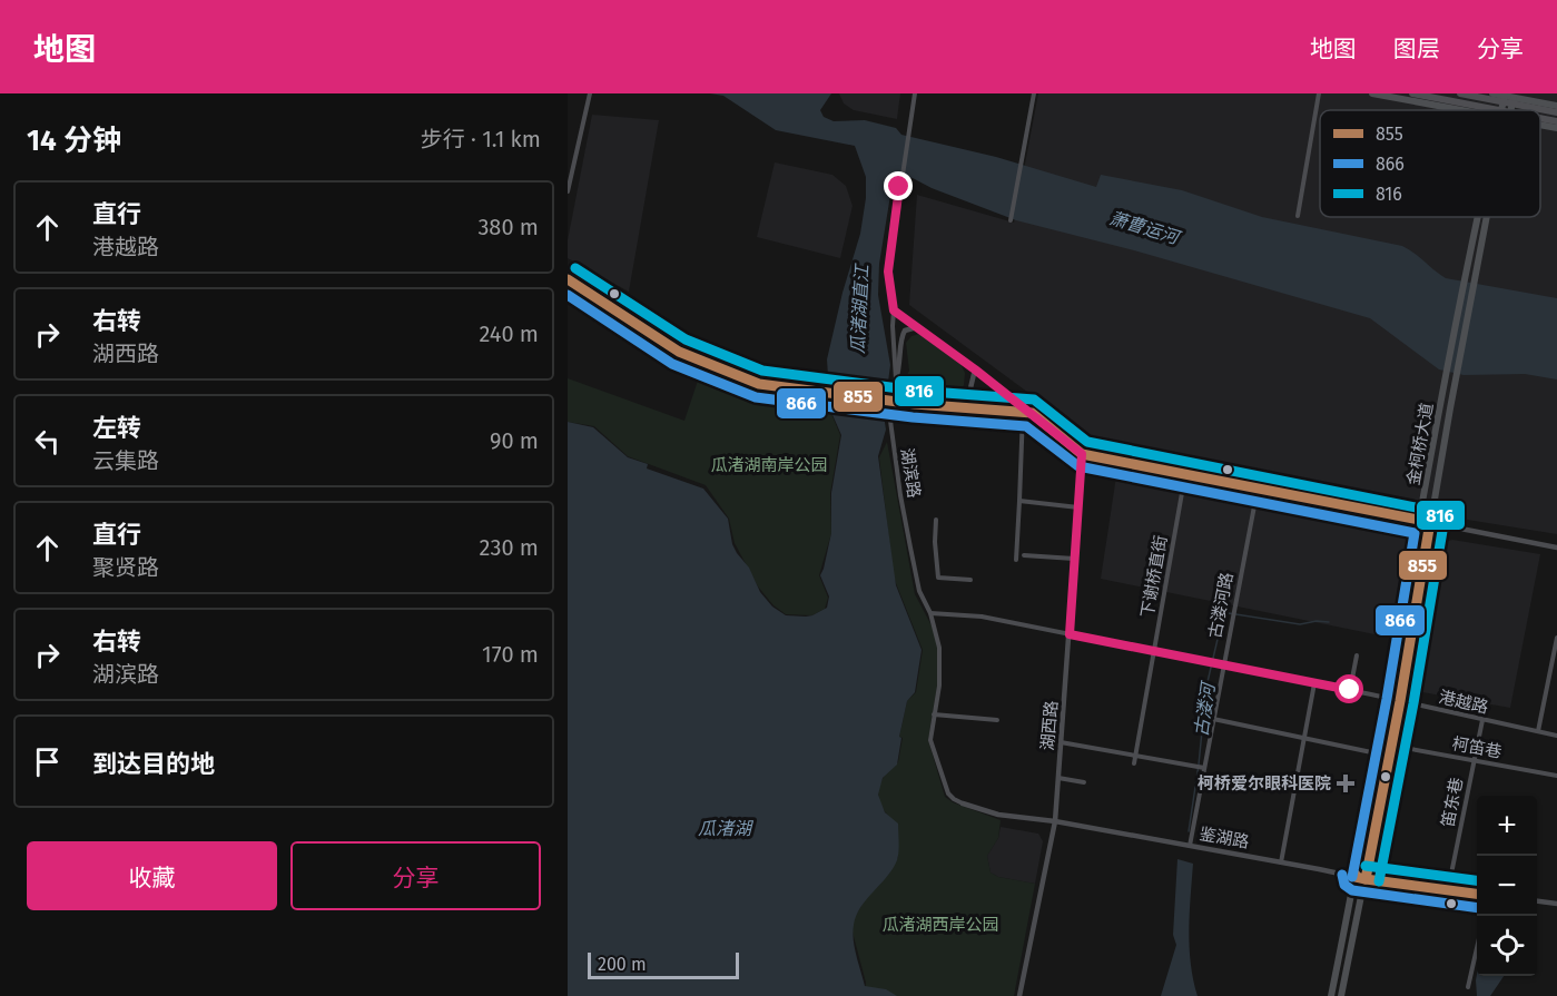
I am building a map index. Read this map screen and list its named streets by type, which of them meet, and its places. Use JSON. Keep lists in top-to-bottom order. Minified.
{"streets":{"main road":["金柯桥大道"],"street":["湖滨路","下谢桥直街","古溇河路","港越路","湖西路","柯笛巷","笛东巷","鉴湖路"]},"crossings":[["金柯桥大道","港越路"],["金柯桥大道","柯笛巷"],["金柯桥大道","鉴湖路"],["湖滨路","港越路"],["湖滨路","鉴湖路"],["下谢桥直街","港越路"],["古溇河路","港越路"],["古溇河路","鉴湖路"],["港越路","湖西路"],["港越路","笛东巷"],["湖西路","鉴湖路"],["柯笛巷","笛东巷"],["笛东巷","鉴湖路"]],"water":["萧曹运河","瓜渚湖直江","古溇河","瓜渚湖"],"parks":["瓜渚湖南岸公园","瓜渚湖西岸公园"],"places":{"health":["柯桥爱尔眼科医院"]},"lines":["transit line 816","transit line 855","transit line 866"],"legend":["855","866","816"],"scale_bar":"200 m","page":{"header":"地图","nav":["地图","图层","分享"],"heading":["14 分钟","步行 · 1.1 km"],"list":[["直行","港越路","380 m"],["右转","湖西路","240 m"],["左转","云集路","90 m"],["直行","聚贤路","230 m"],["右转","湖滨路","170 m"],"到达目的地"],"map_buttons":["+","−"],"buttons":["收藏","分享"],"scale":"200 m"}}
